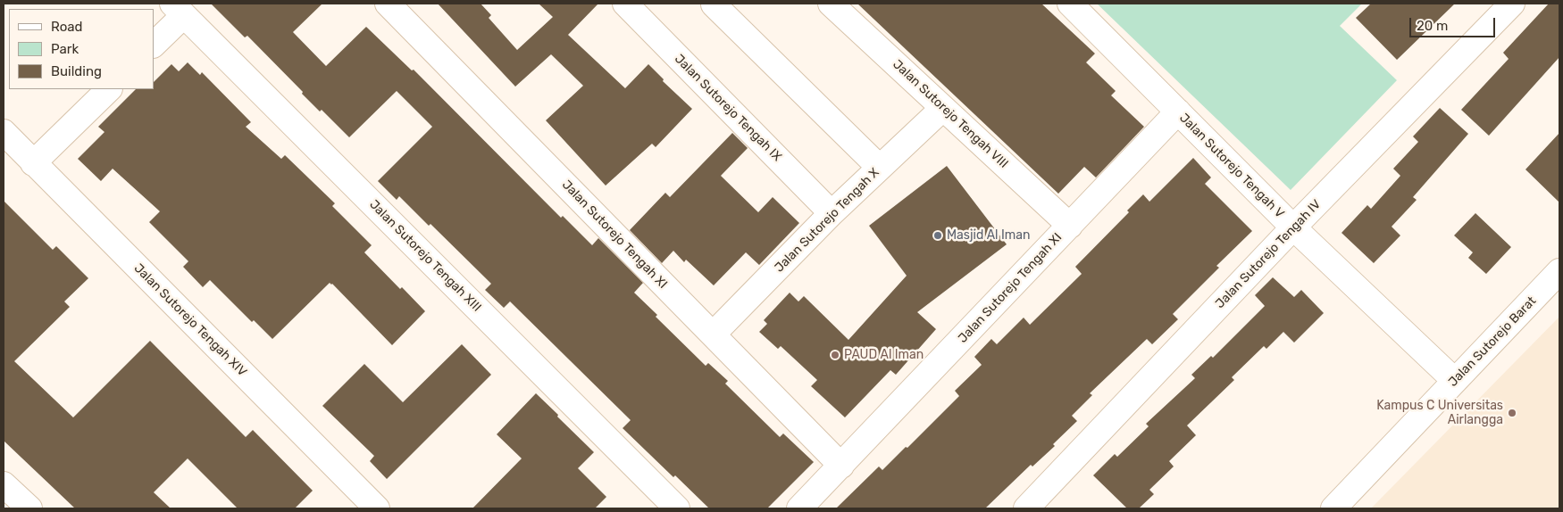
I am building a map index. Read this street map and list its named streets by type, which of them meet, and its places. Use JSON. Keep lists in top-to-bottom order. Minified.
{"streets":{"street":["Jalan Sutorejo Tengah IX","Jalan Sutorejo Tengah VIII","Jalan Sutorejo Tengah V","Jalan Sutorejo Tengah X","Jalan Sutorejo Tengah XI","Jalan Sutorejo Tengah IV","Jalan Sutorejo Tengah XIII","Jalan Sutorejo Tengah XIV","Jalan Sutorejo Barat"]},"crossings":[["Jalan Sutorejo Tengah IX","Jalan Sutorejo Tengah X"],["Jalan Sutorejo Tengah VIII","Jalan Sutorejo Tengah X"],["Jalan Sutorejo Tengah VIII","Jalan Sutorejo Tengah XI"],["Jalan Sutorejo Tengah V","Jalan Sutorejo Tengah XI"],["Jalan Sutorejo Tengah V","Jalan Sutorejo Tengah IV"],["Jalan Sutorejo Tengah V","Jalan Sutorejo Barat"],["Jalan Sutorejo Tengah X","Jalan Sutorejo Tengah XI"]],"places":["Masjid Al Iman","PAUD Al Iman","Kampus C Universitas Airlangga"],"legend":["Road","Park","Building"],"scale_bar":"20 m"}
